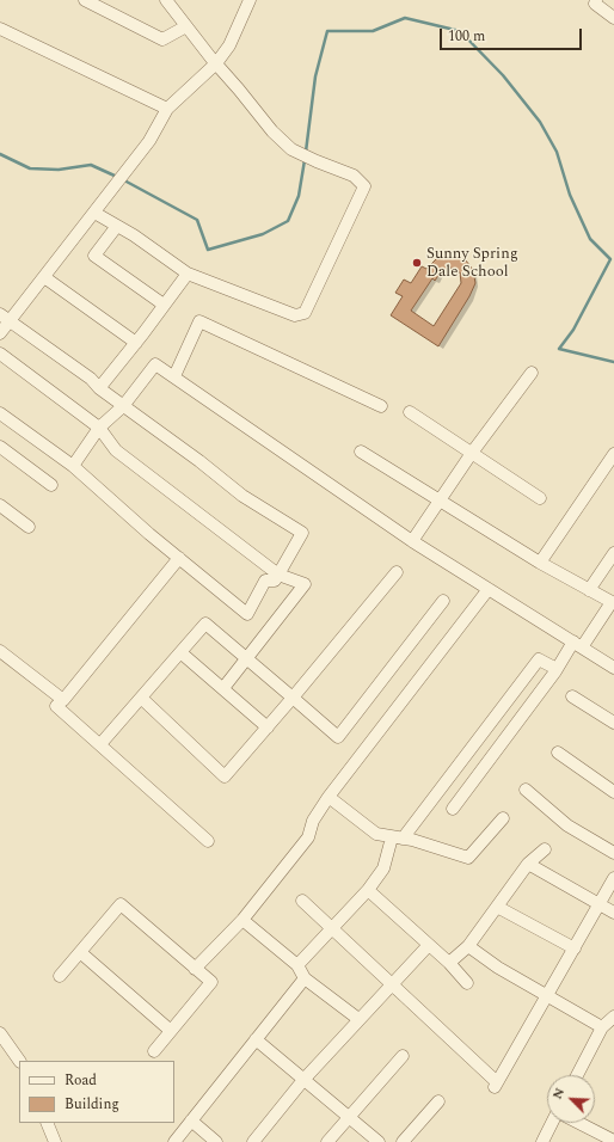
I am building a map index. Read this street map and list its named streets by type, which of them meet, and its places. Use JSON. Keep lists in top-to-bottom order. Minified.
{"places":["Sunny Spring Dale School"],"legend":["Road","Building"],"scale_bar":"100 m","north":"top left"}
